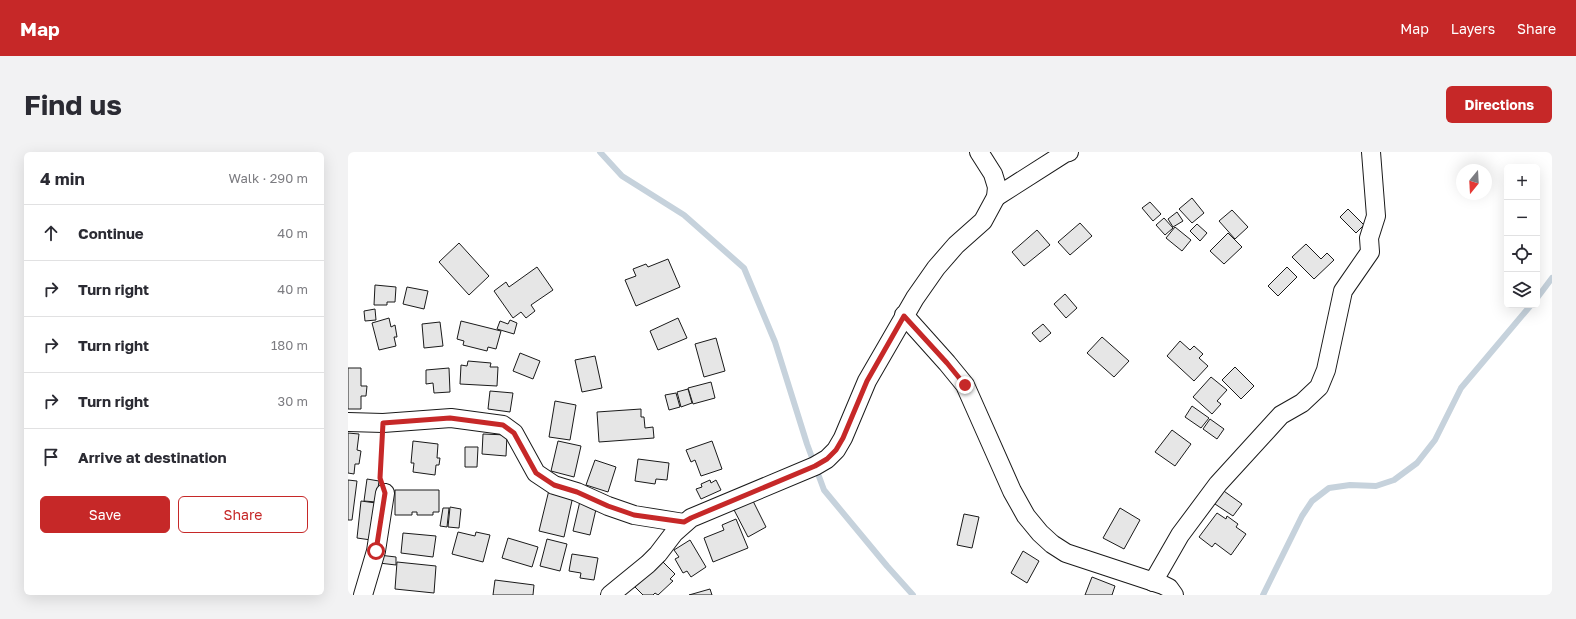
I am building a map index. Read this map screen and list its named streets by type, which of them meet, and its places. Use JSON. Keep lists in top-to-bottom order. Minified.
{"north":"bottom","page":{"header":"Map","nav":["Map","Layers","Share"],"buttons":["Directions",["Save","Share"]],"title":"Find us","heading":["4 min","Walk · 290 m"],"map_buttons":["+","−"],"list":[["Continue","40 m"],["Turn right","40 m"],["Turn right","180 m"],["Turn right","30 m"],"Arrive at destination"]}}
